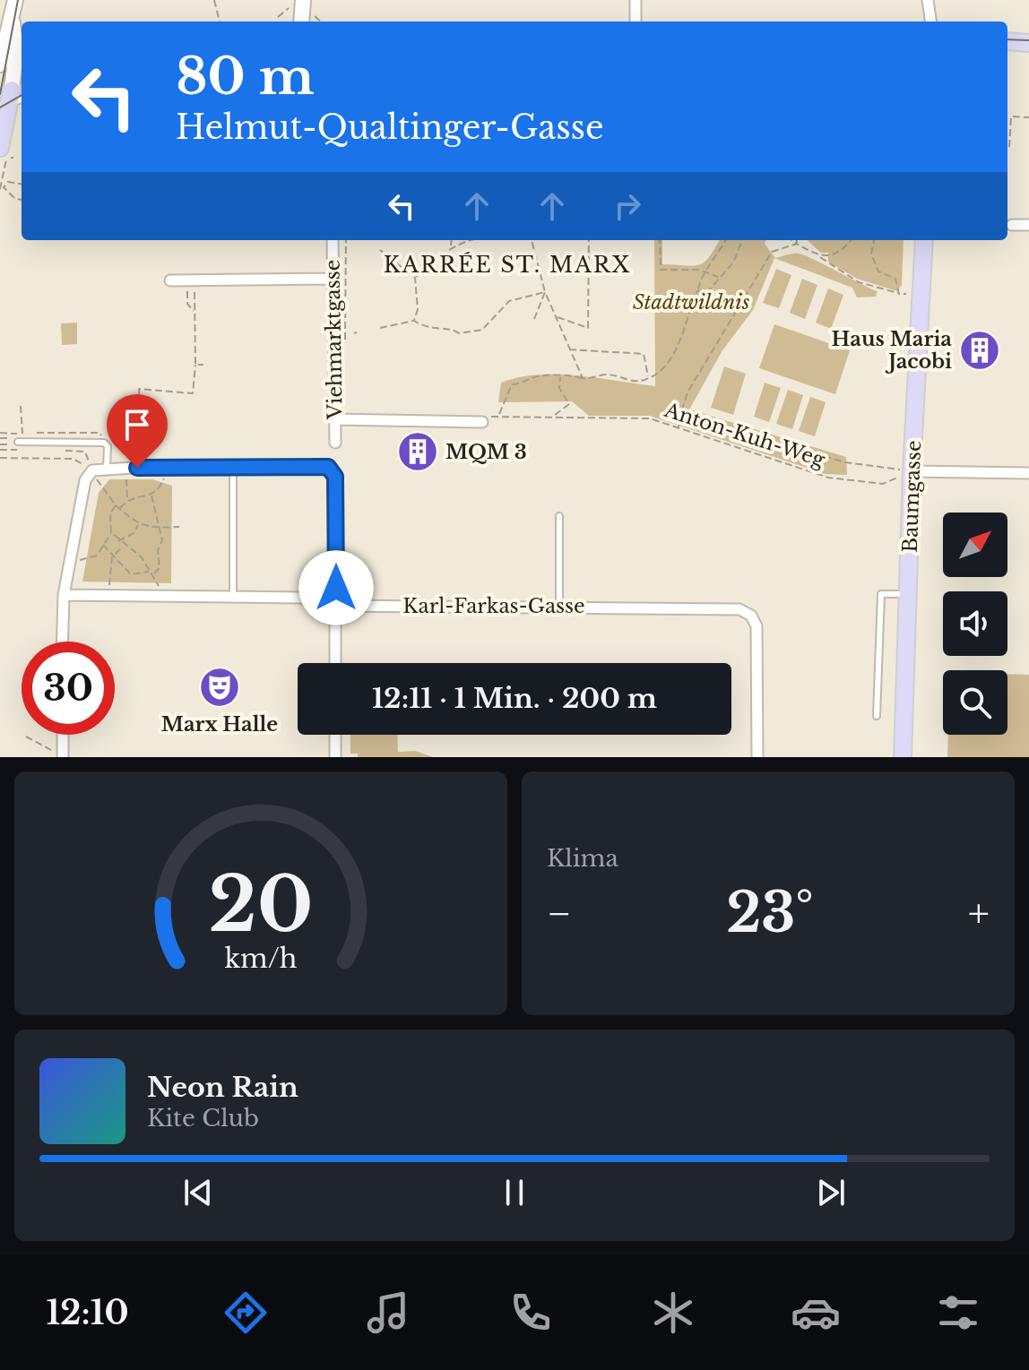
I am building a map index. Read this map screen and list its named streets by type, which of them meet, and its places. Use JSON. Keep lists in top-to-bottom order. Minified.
{"streets":{"main road":["Baumgasse"],"street":["Viehmarktgasse","Karl-Farkas-Gasse"],"path":["Anton-Kuh-Weg"]},"crossings":[["Anton-Kuh-Weg","Baumgasse"]],"districts":["KARRÉE ST. MARX"],"parks":["Stadtwildnis"],"places":{"building":["Haus Maria Jacobi","MQM 3"],"theatre":["Marx Halle"]},"north":"top right","page":{"turn":["80 m","Helmut-Qualtinger-Gasse"],"limit":"30","trip":"12:11 · 1 Min. · 200 m","tile":"Klima","heat":["−","23°","+"],"song":["Neon Rain","Kite Club"],"tabs":"12:10","gauge":["20","km/h"]}}
